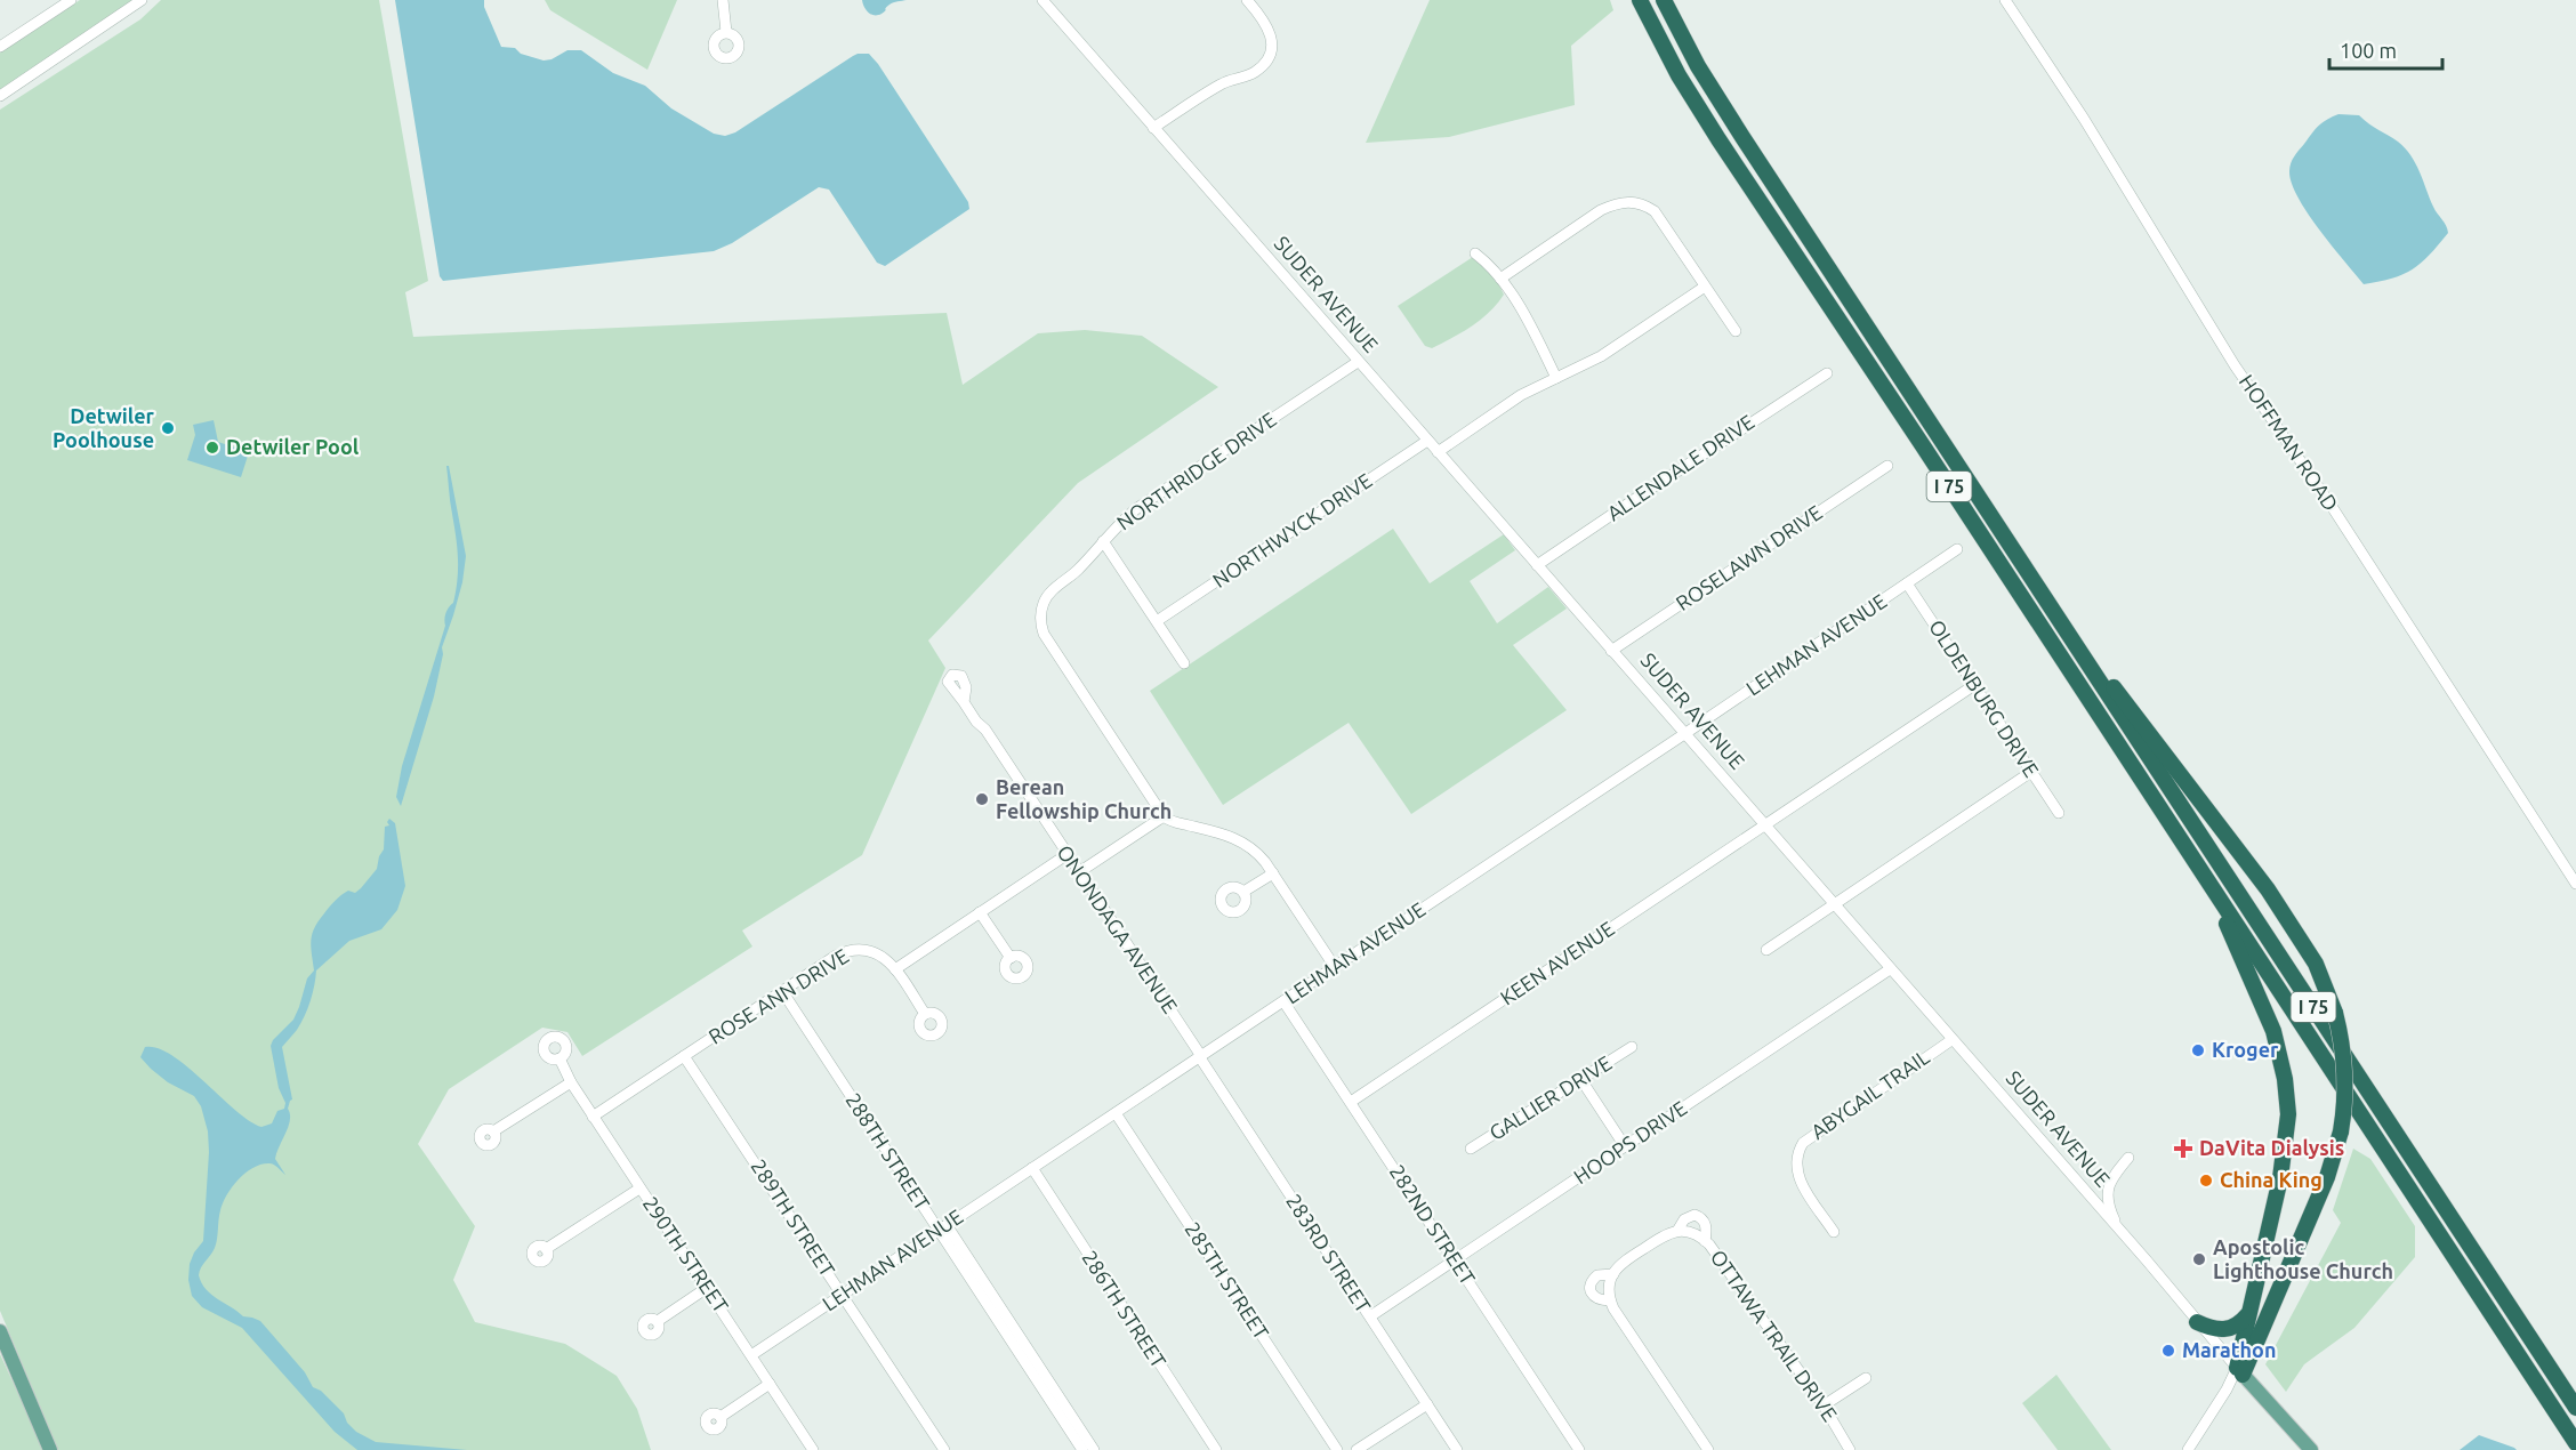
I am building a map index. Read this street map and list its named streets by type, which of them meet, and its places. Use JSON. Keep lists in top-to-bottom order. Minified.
{"streets":{"highway":["I 75"],"main road":["SUDER AVENUE"],"street":["HOFFMAN ROAD","ALLENDALE DRIVE","NORTHRIDGE DRIVE","NORTHWYCK DRIVE","ROSELAWN DRIVE","LEHMAN AVENUE","OLDENBURG DRIVE","ONONDAGA AVENUE","KEEN AVENUE","ROSE ANN DRIVE","ABYGAIL TRAIL","GALLIER DRIVE","HOOPS DRIVE","288TH STREET","289TH STREET","282ND STREET","283RD STREET","290TH STREET","285TH STREET","286TH STREET","OTTAWA TRAIL DRIVE"]},"crossings":[["SUDER AVENUE","ALLENDALE DRIVE"],["SUDER AVENUE","NORTHRIDGE DRIVE"],["SUDER AVENUE","NORTHWYCK DRIVE"],["SUDER AVENUE","ROSELAWN DRIVE"],["SUDER AVENUE","LEHMAN AVENUE"],["SUDER AVENUE","KEEN AVENUE"],["SUDER AVENUE","ABYGAIL TRAIL"],["SUDER AVENUE","HOOPS DRIVE"],["LEHMAN AVENUE","OLDENBURG DRIVE"],["LEHMAN AVENUE","ONONDAGA AVENUE"],["LEHMAN AVENUE","288TH STREET"],["LEHMAN AVENUE","289TH STREET"],["LEHMAN AVENUE","282ND STREET"],["LEHMAN AVENUE","283RD STREET"],["LEHMAN AVENUE","290TH STREET"],["LEHMAN AVENUE","285TH STREET"],["LEHMAN AVENUE","286TH STREET"],["OLDENBURG DRIVE","KEEN AVENUE"],["ONONDAGA AVENUE","283RD STREET"],["KEEN AVENUE","282ND STREET"],["ROSE ANN DRIVE","288TH STREET"],["ROSE ANN DRIVE","289TH STREET"],["ROSE ANN DRIVE","290TH STREET"],["HOOPS DRIVE","282ND STREET"],["HOOPS DRIVE","283RD STREET"]],"places":{"other":["Detwiler Poolhouse","Detwiler Pool","Berean Fellowship Church","Kroger","China King","Apostolic Lighthouse Church","Marathon"],"health":["DaVita Dialysis"]},"scale_bar":"100 m"}
